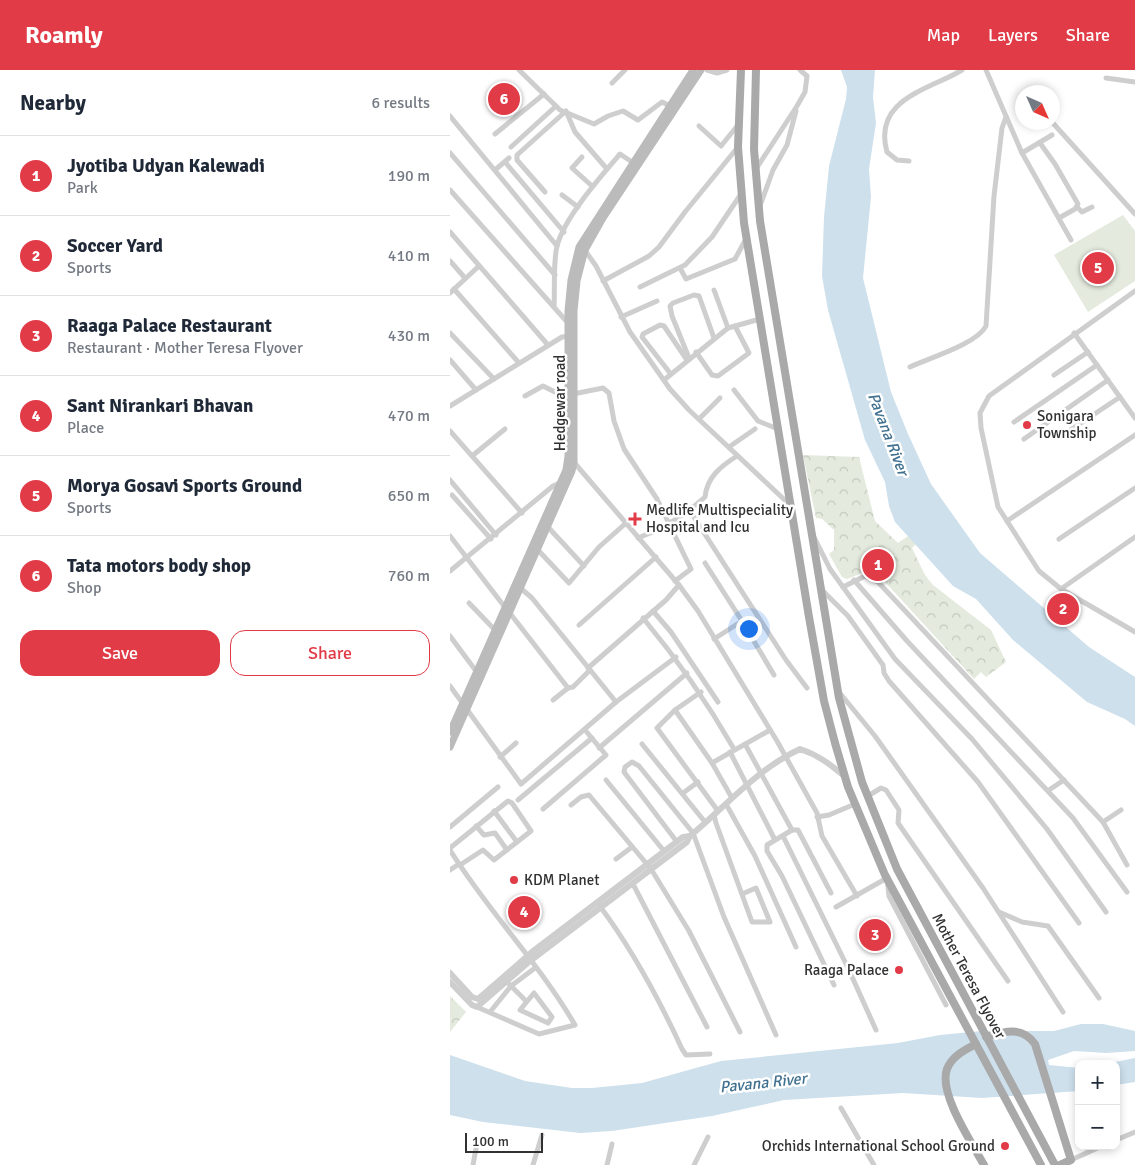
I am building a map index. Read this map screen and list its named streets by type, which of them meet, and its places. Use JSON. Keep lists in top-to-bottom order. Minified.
{"streets":{"main road":["Hedgewar road","Mother Teresa Flyover"]},"water":["Pavana River"],"places":{"other":["Sonigara Township","KDM Planet","Raaga Palace","Orchids International School Ground"],"health":["Medlife Multispeciality Hospital and Icu"]},"scale_bar":"100 m","north":"bottom right","page":{"header":"Roamly","nav":["Map","Layers","Share"],"heading":["Nearby","6 results"],"pins":["6","5","1","2","4","3"],"list":[{"mark":"1","name":"Jyotiba Udyan Kalewadi","note":"Park","value":"190 m"},{"mark":"2","name":"Soccer Yard","note":"Sports","value":"410 m"},{"mark":"3","name":"Raaga Palace Restaurant","note":"Restaurant · Mother Teresa Flyover","value":"430 m"},{"mark":"4","name":"Sant Nirankari Bhavan","note":"Place","value":"470 m"},{"mark":"5","name":"Morya Gosavi Sports Ground","note":"Sports","value":"650 m"},{"mark":"6","name":"Tata motors body shop","note":"Shop","value":"760 m"}],"buttons":["Save","Share"],"map_buttons":["+","−"],"scale":"100 m"}}
